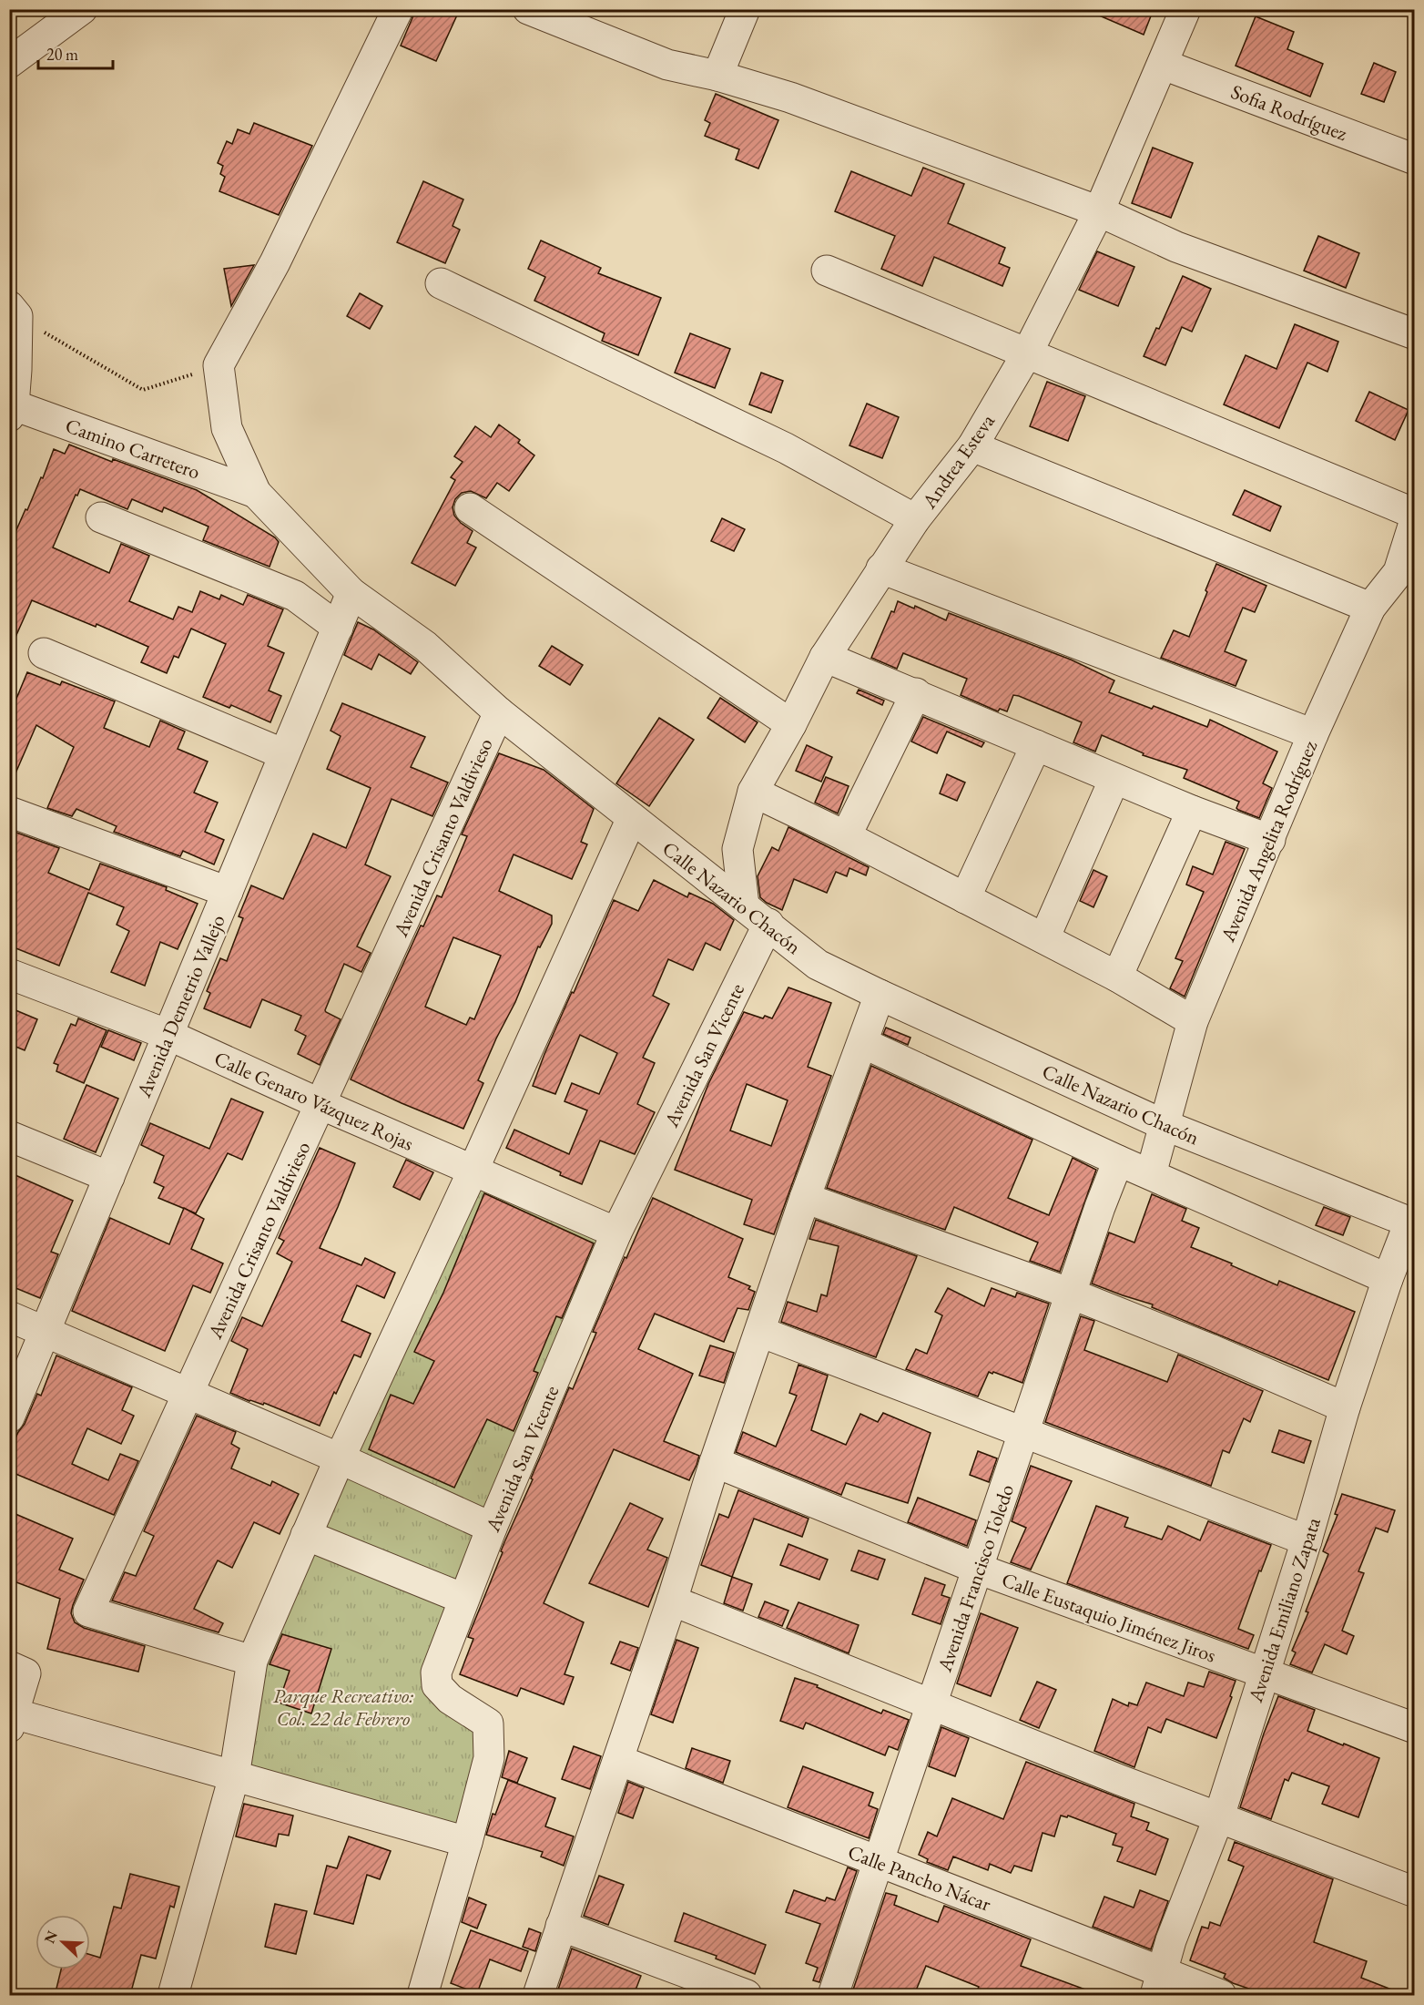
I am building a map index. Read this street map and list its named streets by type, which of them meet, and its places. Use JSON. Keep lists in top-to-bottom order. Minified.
{"streets":{"street":["Sofia Rodríguez","Camino Carretero","Andrea Esteva","Avenida Crisanto Valdivieso","Avenida Angelita Rodríguez","Calle Nazario Chacón","Avenida Demetrio Vallejo","Avenida San Vicente","Calle Genaro Vázquez Rojas","Avenida Francisco Toledo","Avenida Emiliano Zapata","Calle Eustaquio Jiménez Jiros","Calle Pancho Nácar"]},"crossings":[["Sofia Rodríguez","Andrea Esteva"],["Camino Carretero","Calle Nazario Chacón"],["Andrea Esteva","Calle Nazario Chacón"],["Avenida Crisanto Valdivieso","Calle Nazario Chacón"],["Avenida Crisanto Valdivieso","Calle Genaro Vázquez Rojas"],["Avenida Angelita Rodríguez","Calle Nazario Chacón"],["Calle Nazario Chacón","Avenida Demetrio Vallejo"],["Calle Nazario Chacón","Avenida San Vicente"],["Calle Nazario Chacón","Avenida Emiliano Zapata"],["Avenida Demetrio Vallejo","Calle Genaro Vázquez Rojas"],["Avenida San Vicente","Calle Genaro Vázquez Rojas"],["Avenida Francisco Toledo","Calle Eustaquio Jiménez Jiros"],["Avenida Francisco Toledo","Calle Pancho Nácar"],["Avenida Emiliano Zapata","Calle Eustaquio Jiménez Jiros"],["Avenida Emiliano Zapata","Calle Pancho Nácar"]],"parks":["Parque Recreativo: Col. 22 de Febrero"],"scale_bar":"20 m","north":"top left"}
